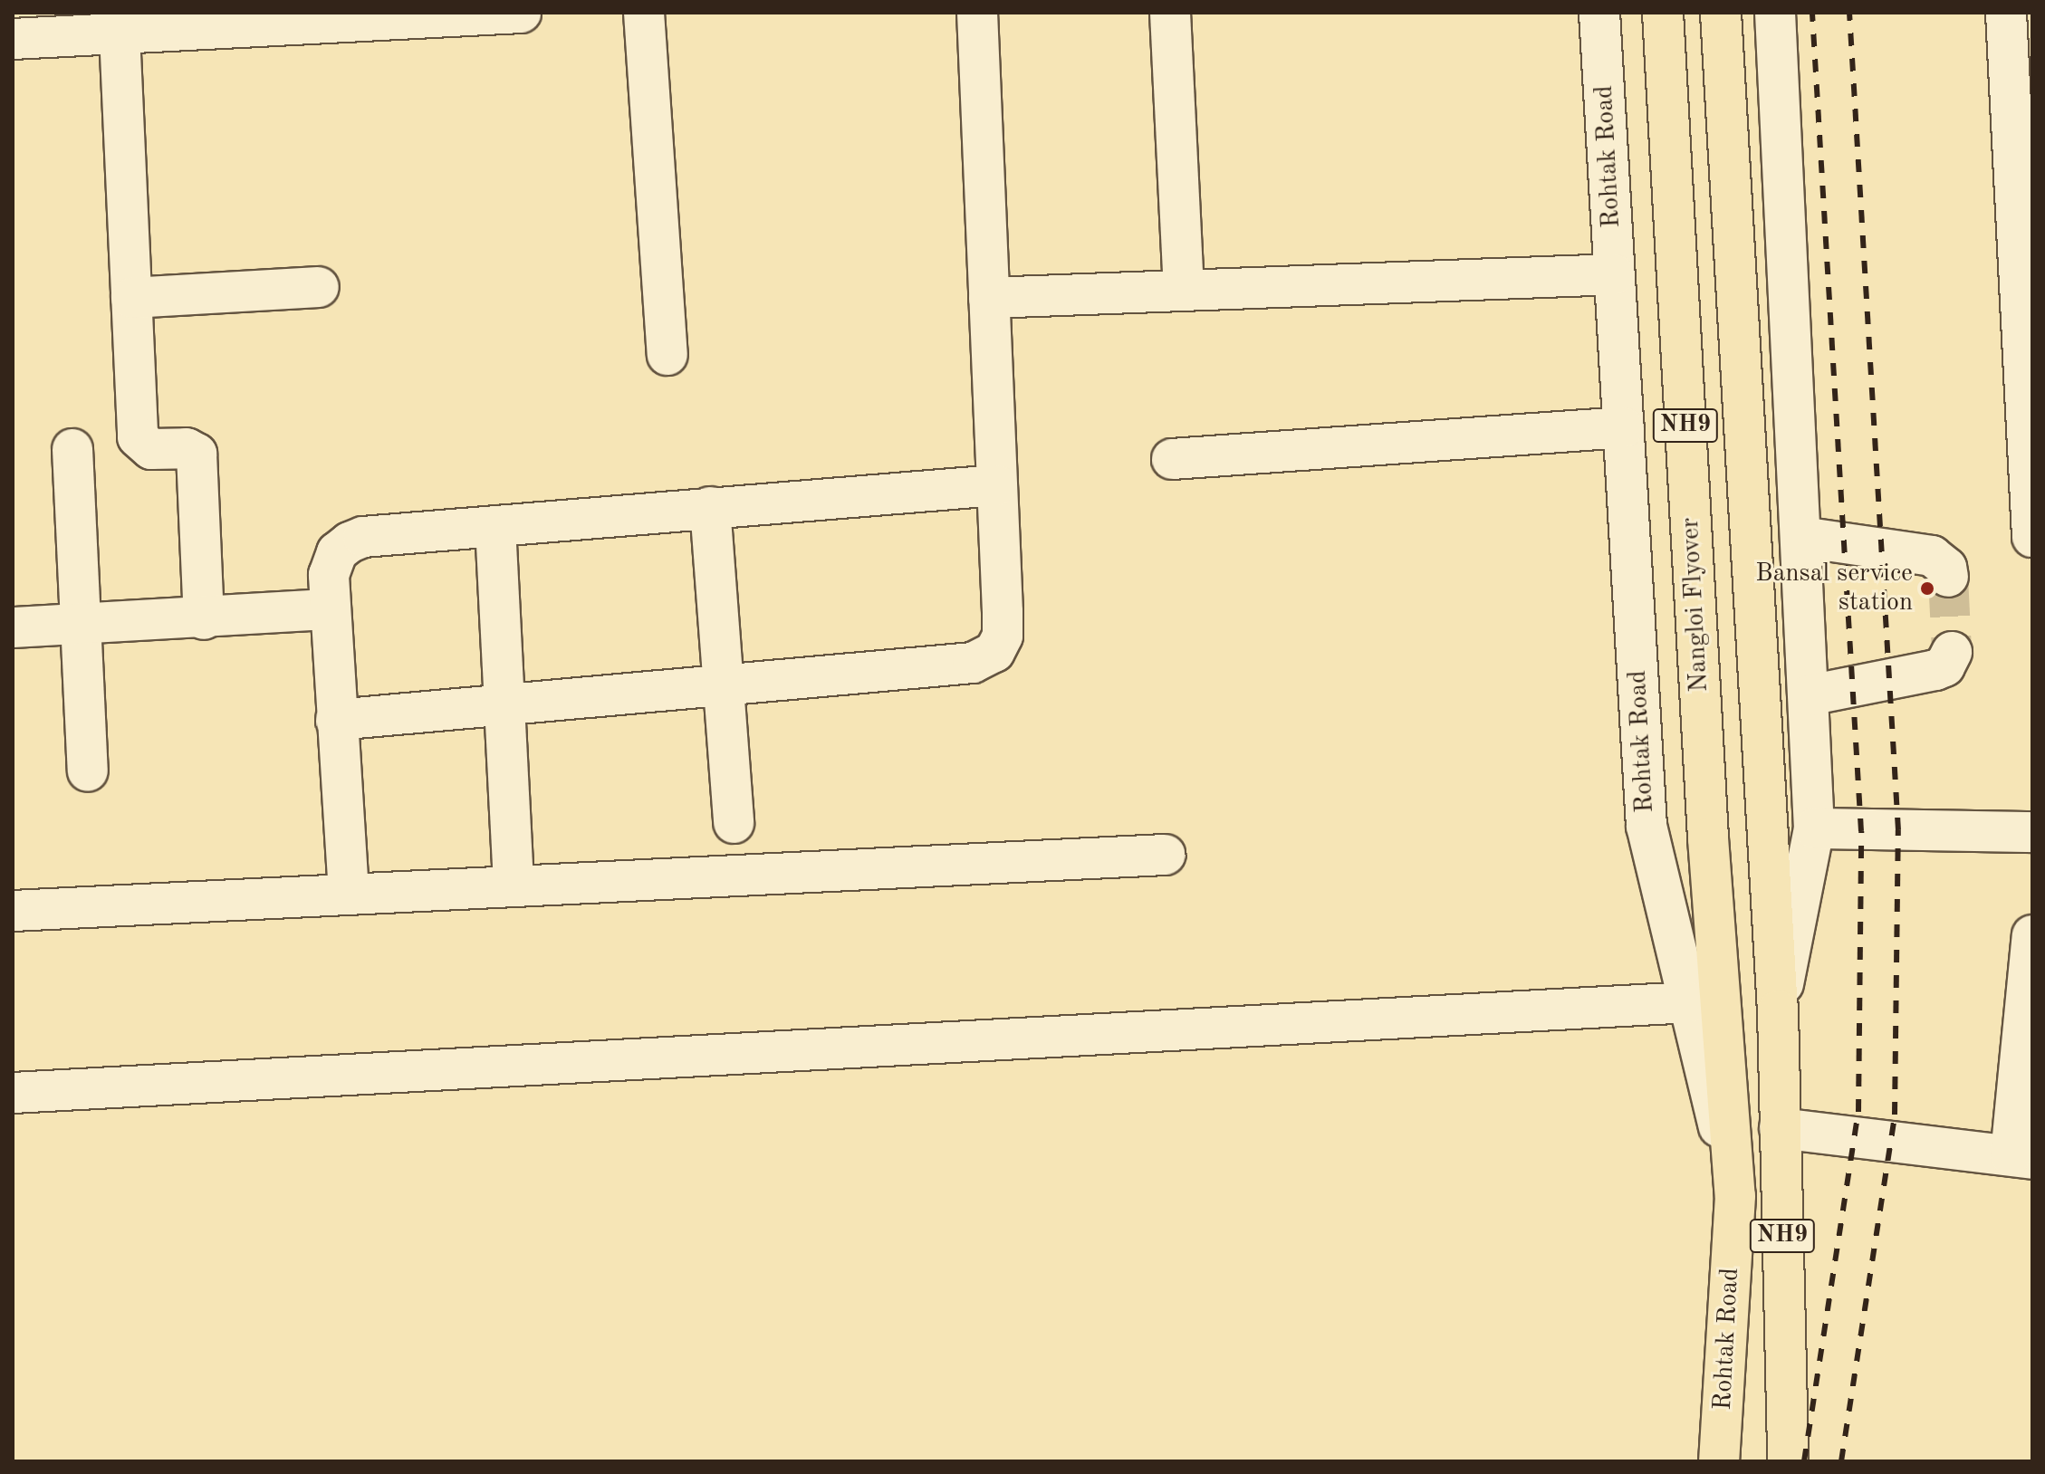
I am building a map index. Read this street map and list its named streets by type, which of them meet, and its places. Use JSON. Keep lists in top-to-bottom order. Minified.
{"streets":{"highway":["Rohtak Road","NH9","Nangloi Flyover"]},"crossings":[["Rohtak Road","NH9"],["Rohtak Road","Nangloi Flyover"]],"places":["Bansal service station"]}
